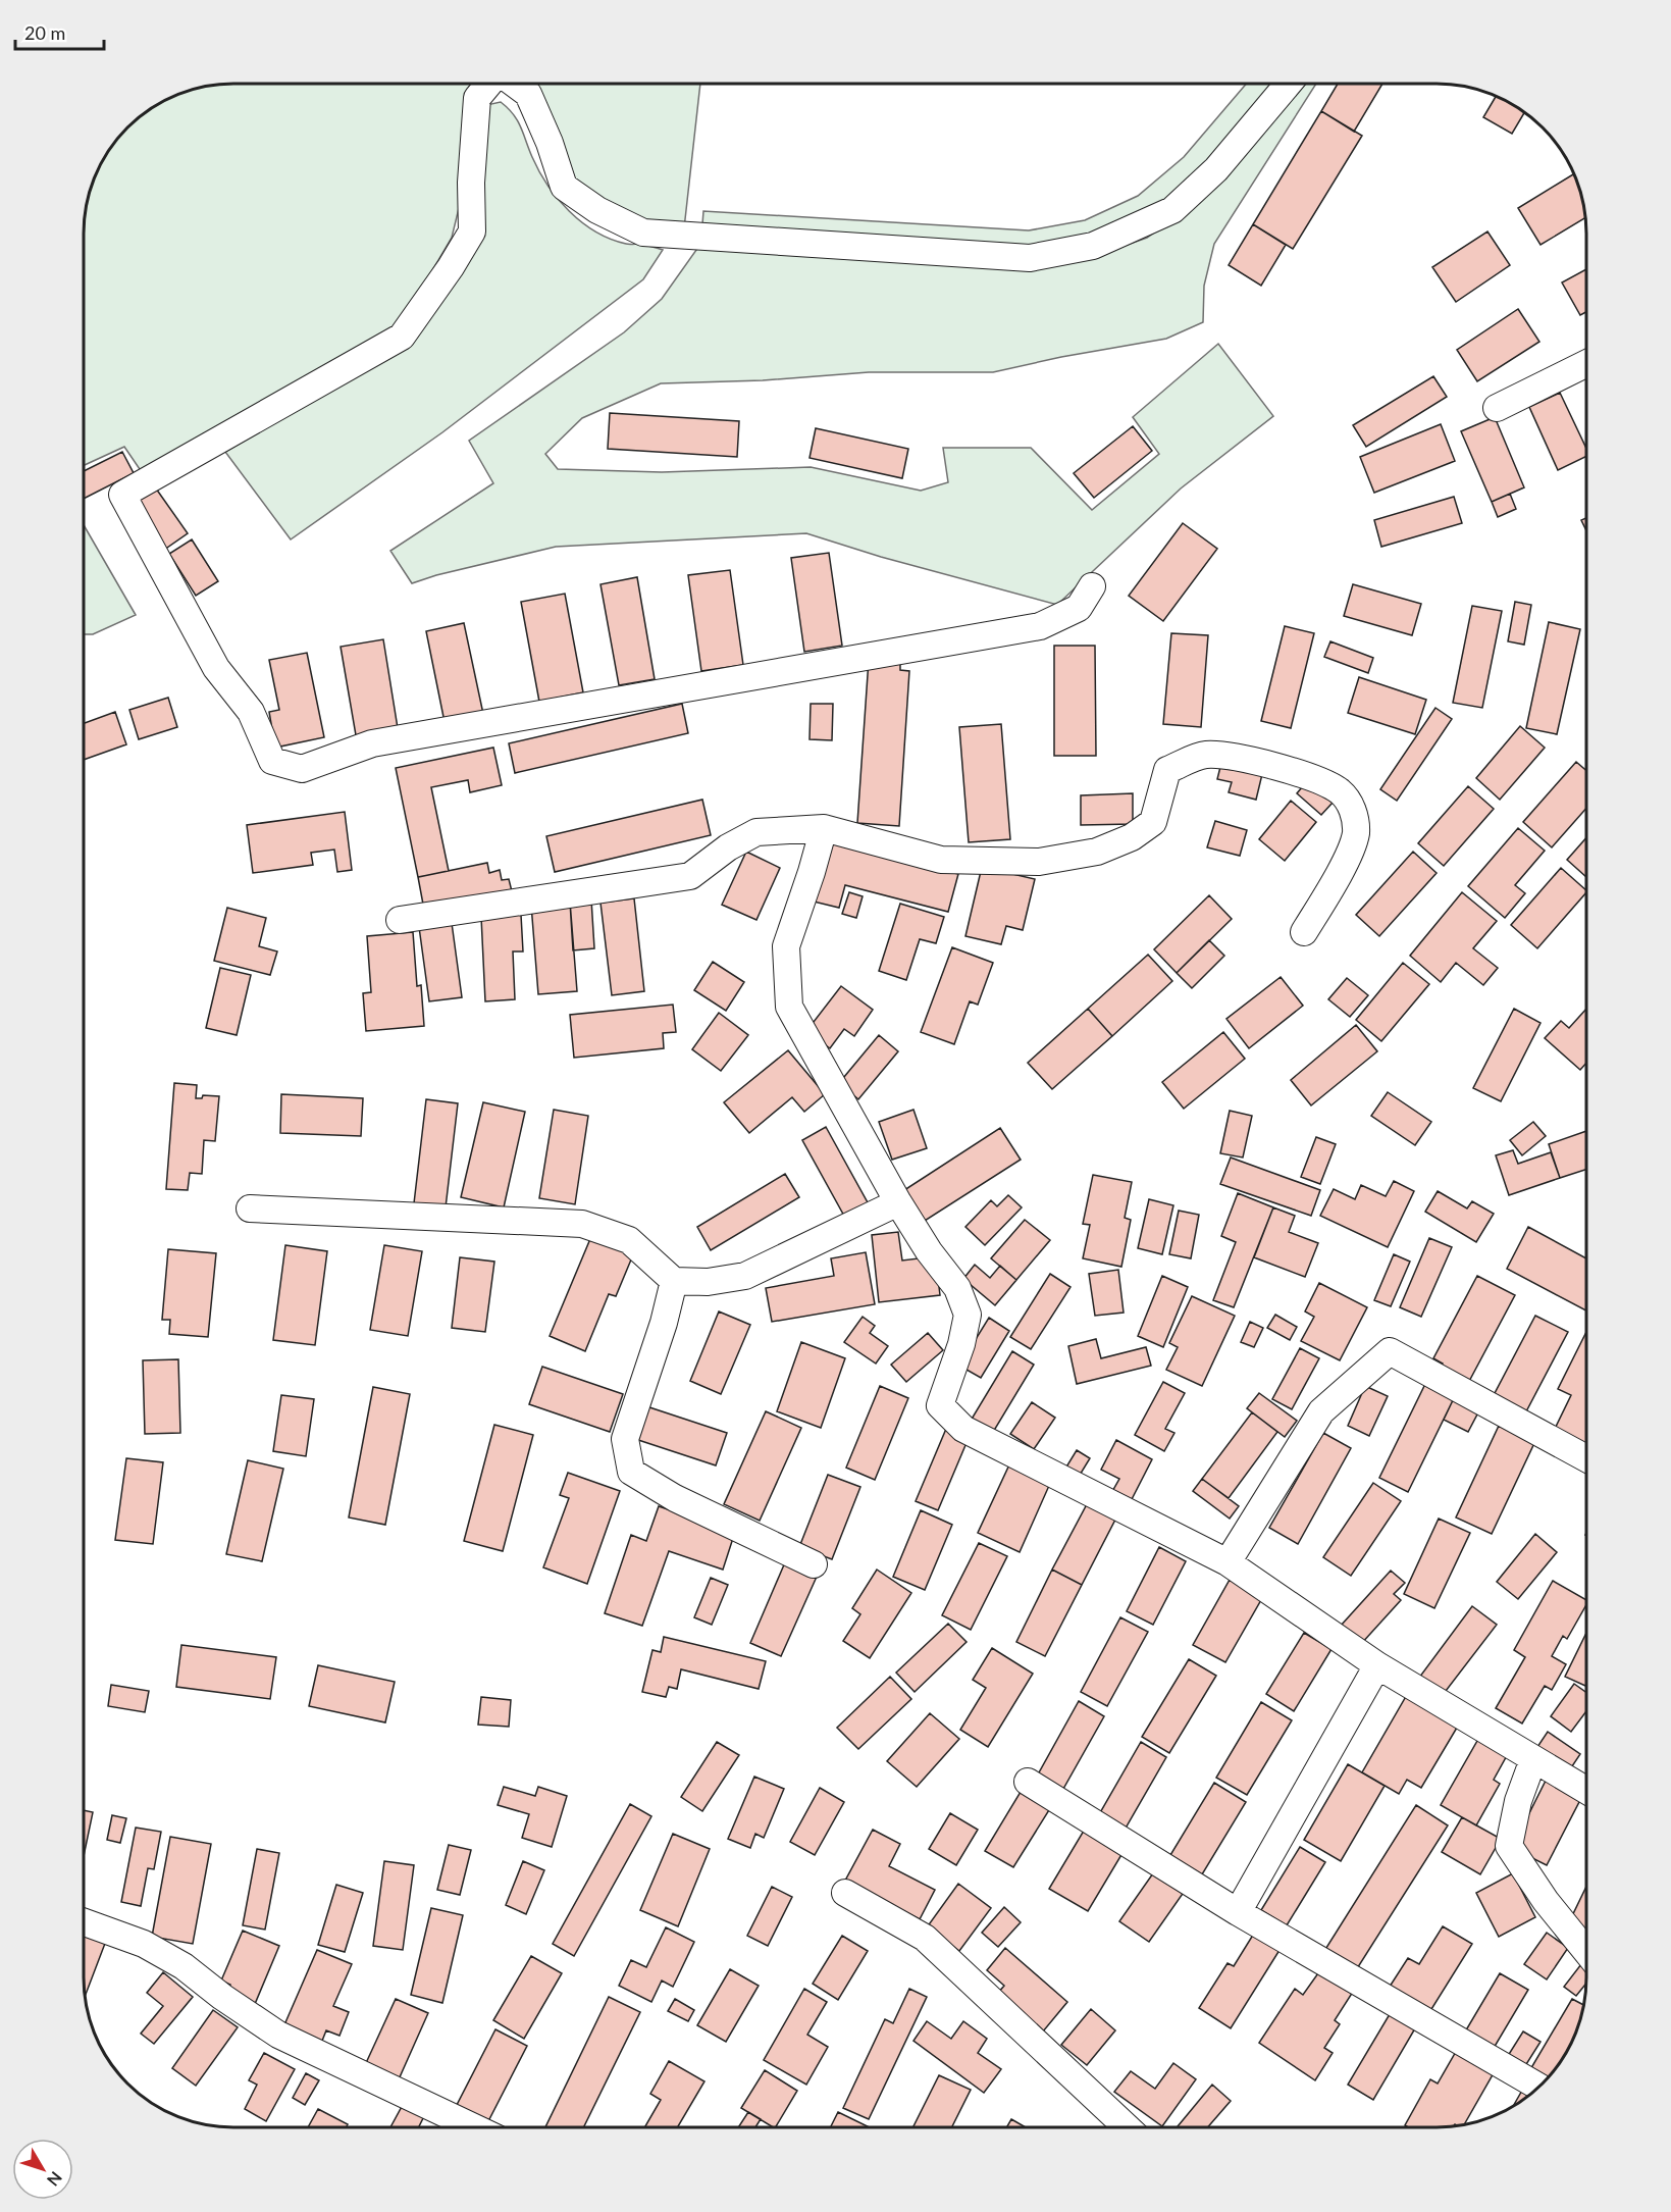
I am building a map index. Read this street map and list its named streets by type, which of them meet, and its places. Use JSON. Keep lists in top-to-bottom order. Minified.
{"scale_bar":"20 m","north":"bottom right"}
